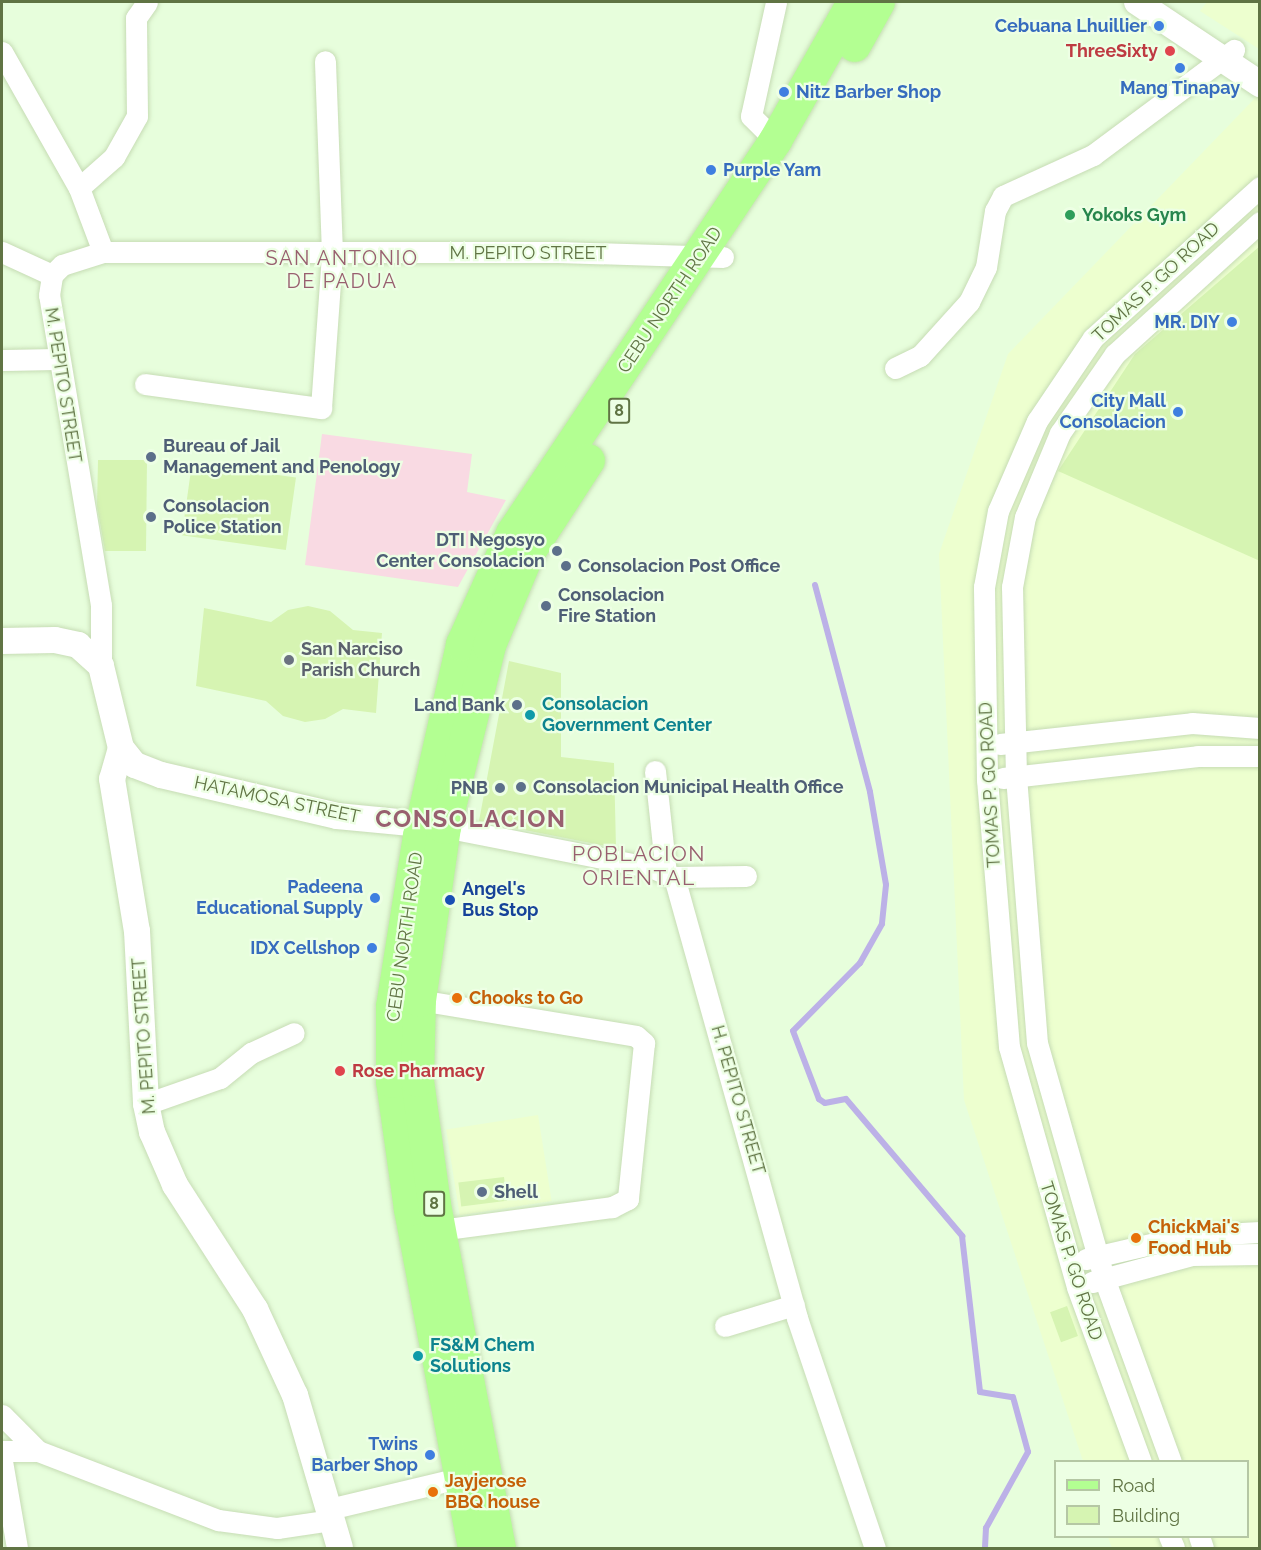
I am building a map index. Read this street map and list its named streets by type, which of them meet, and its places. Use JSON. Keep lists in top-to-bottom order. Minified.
{"streets":{"main road":["CEBU NORTH ROAD","8"],"street":["M. PEPITO STREET","TOMAS P. GO ROAD","HATAMOSA STREET","H. PEPITO STREET"]},"crossings":[["M. PEPITO STREET","CEBU NORTH ROAD"],["M. PEPITO STREET","HATAMOSA STREET"],["CEBU NORTH ROAD","HATAMOSA STREET"]],"districts":["SAN ANTONIO DE PADUA","CONSOLACION","POBLACION ORIENTAL"],"places":["Cebuana Lhuillier","ThreeSixty","Mang Tinapay","Nitz Barber Shop","Purple Yam","Yokoks Gym","MR. DIY","City Mall Consolacion","Bureau of Jail Management and Penology","Consolacion Police Station","DTI Negosyo Center Consolacion","Consolacion Post Office","Consolacion Fire Station","San Narciso Parish Church","Land Bank","Consolacion Government Center","Consolacion Municipal Health Office","PNB","Padeena Educational Supply","Angel's Bus Stop","IDX Cellshop","Chooks to Go","Rose Pharmacy","Shell","ChickMai's Food Hub","FS&M Chem Solutions","Twins Barber Shop","Jayjerose BBQ house"],"legend":["Road","Building"]}
